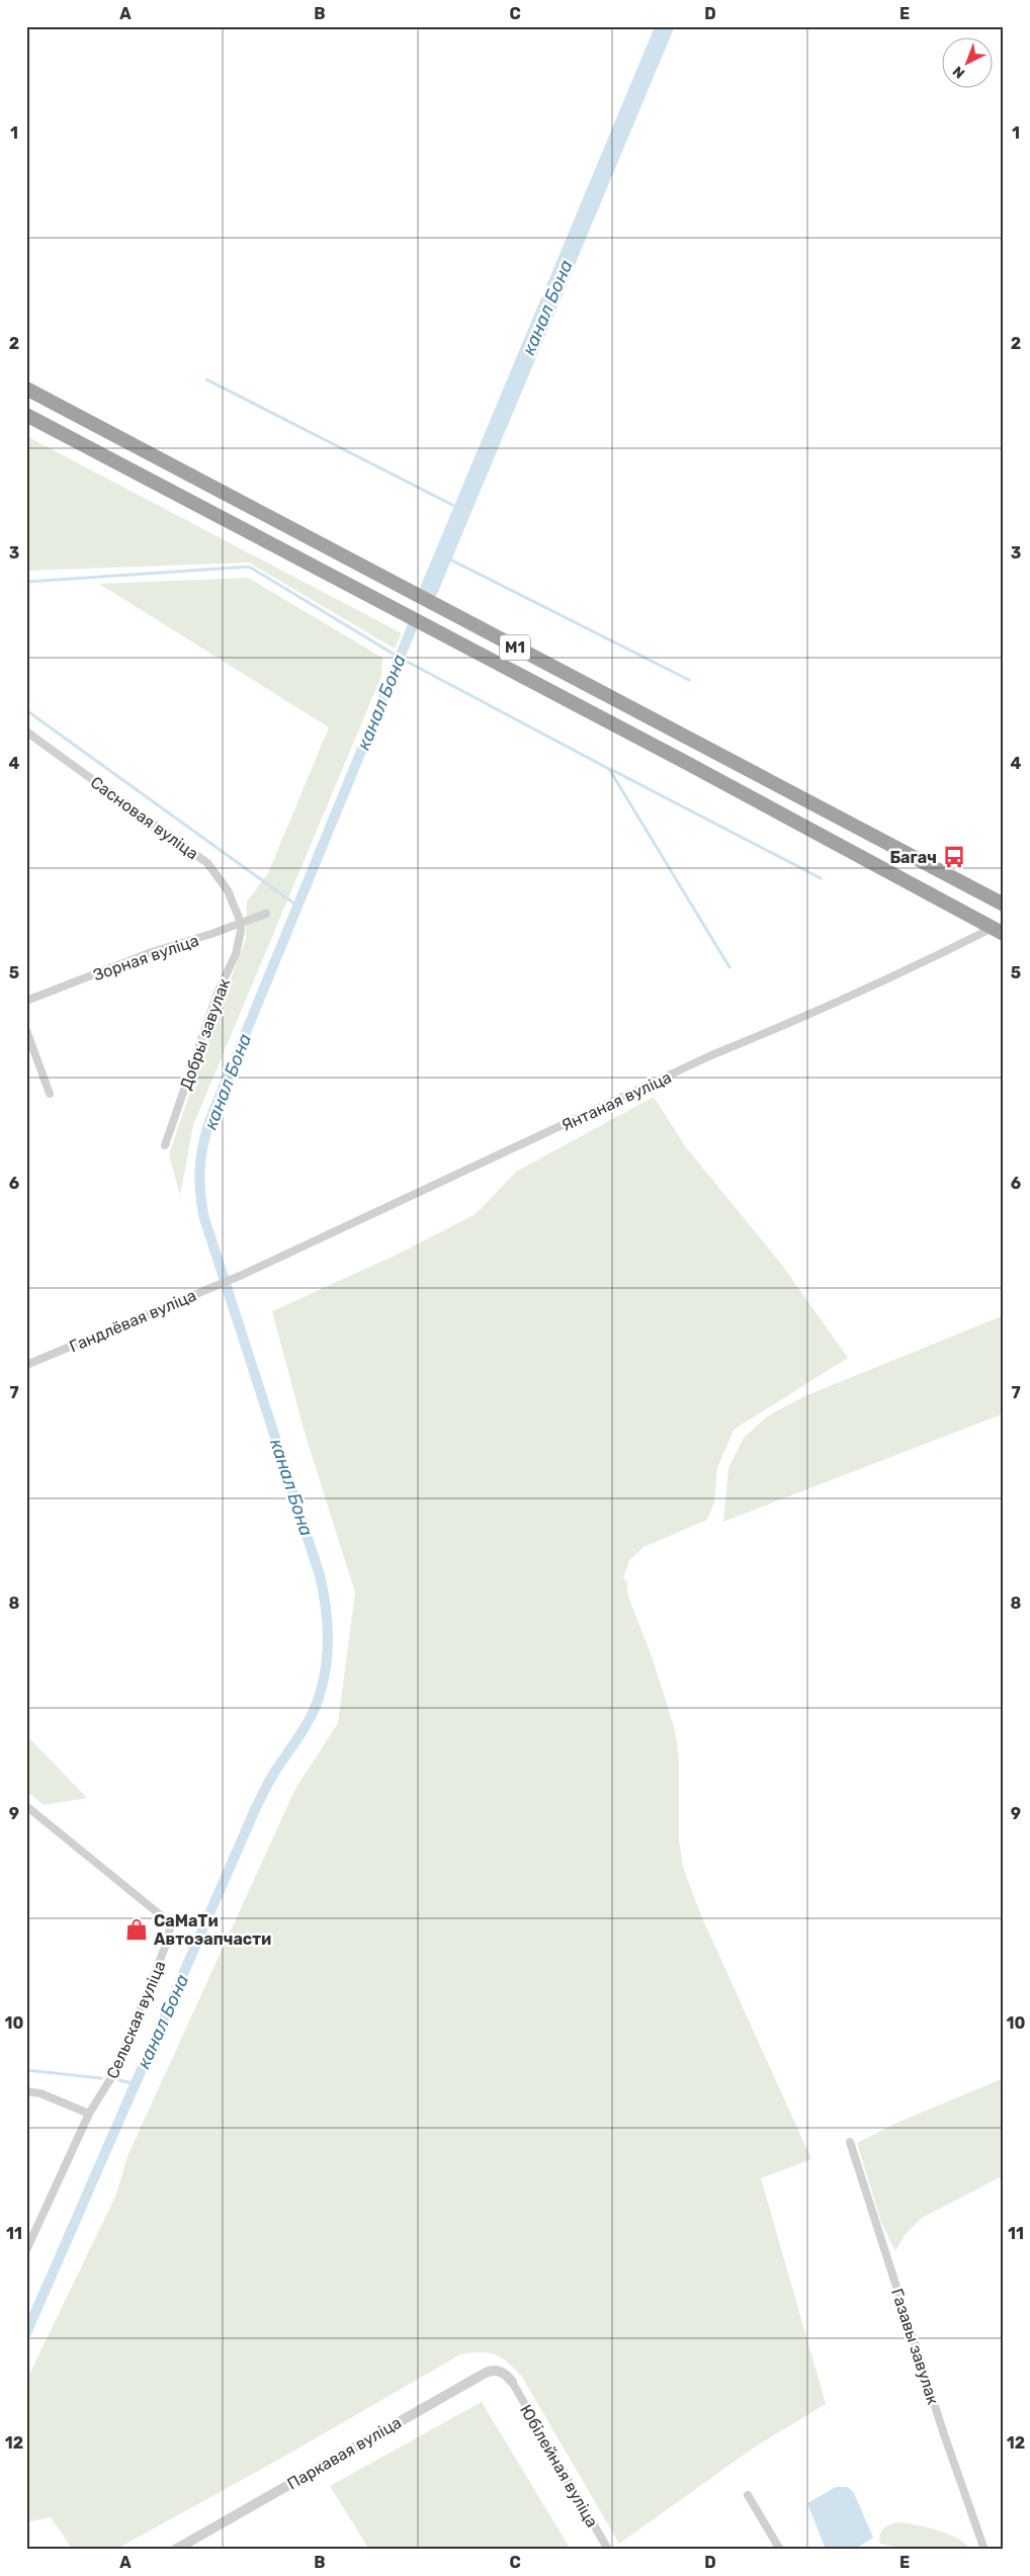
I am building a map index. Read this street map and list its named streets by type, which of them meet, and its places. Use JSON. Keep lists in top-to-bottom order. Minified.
{"streets":{"highway":["М1"],"street":["Сасновая вуліца","Зорная вуліца","Добры завулак","Янтаная вуліца","Гандлёвая вуліца","Сельская вуліца","Газавы завулак","Паркавая вуліца","Юбілейная вуліца"]},"crossings":[["М1","Янтаная вуліца"],["Сасновая вуліца","Зорная вуліца"],["Сасновая вуліца","Добры завулак"],["Зорная вуліца","Добры завулак"],["Янтаная вуліца","Гандлёвая вуліца"],["Паркавая вуліца","Юбілейная вуліца"]],"water":["канал Бона"],"places":{"bus stop":["Багач"],"shop":["СаМаТи Автоэапчасти"]},"north":"bottom left","grid":{"columns":["A","B","C","D","E"],"rows":["1","2","3","4","5","6","7","8","9","10","11","12"]}}
